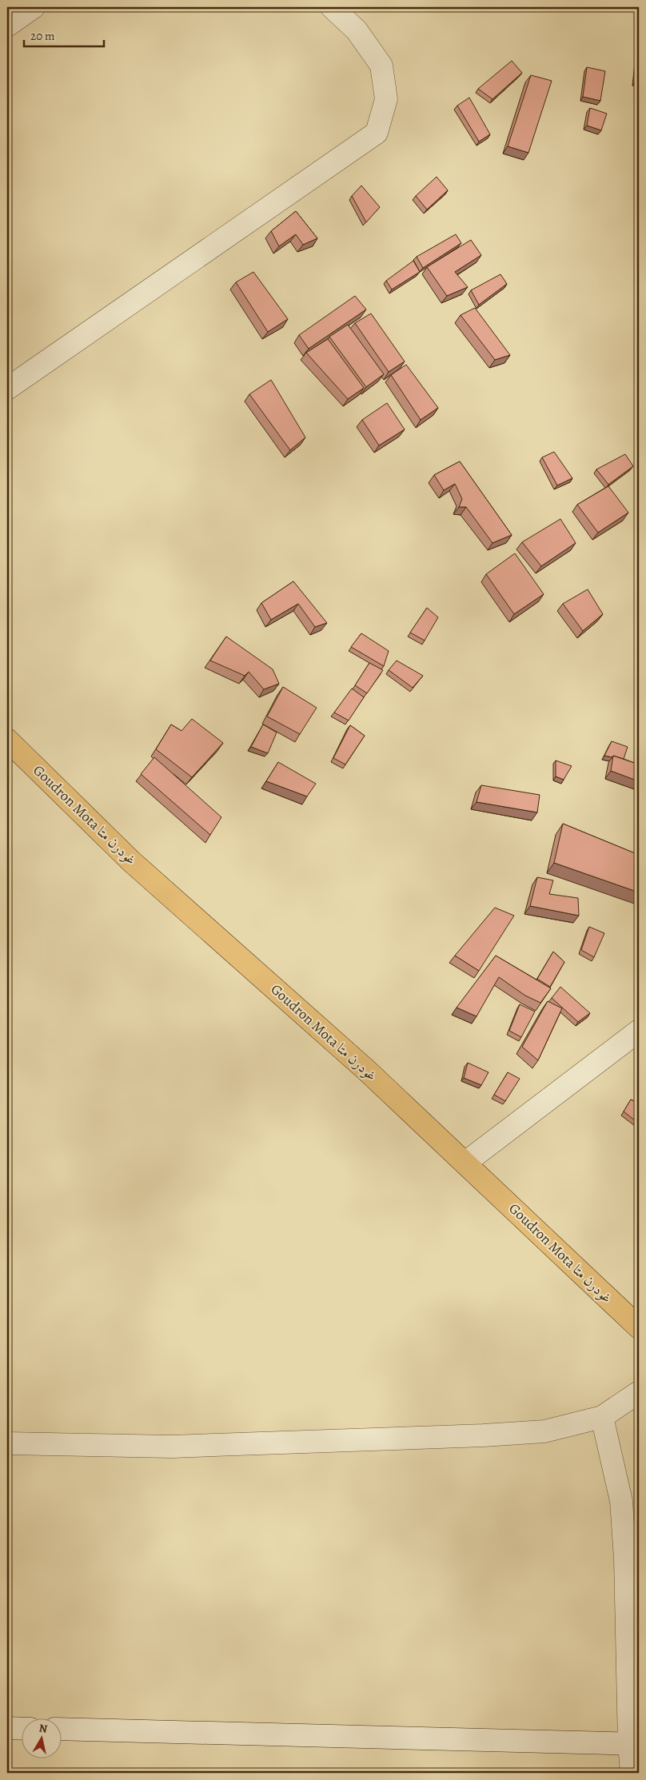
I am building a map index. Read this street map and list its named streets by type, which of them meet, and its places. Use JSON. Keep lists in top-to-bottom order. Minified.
{"streets":{"highway":["Goudron Mota غودرن متا"]},"scale_bar":"20 m","north":"top"}
